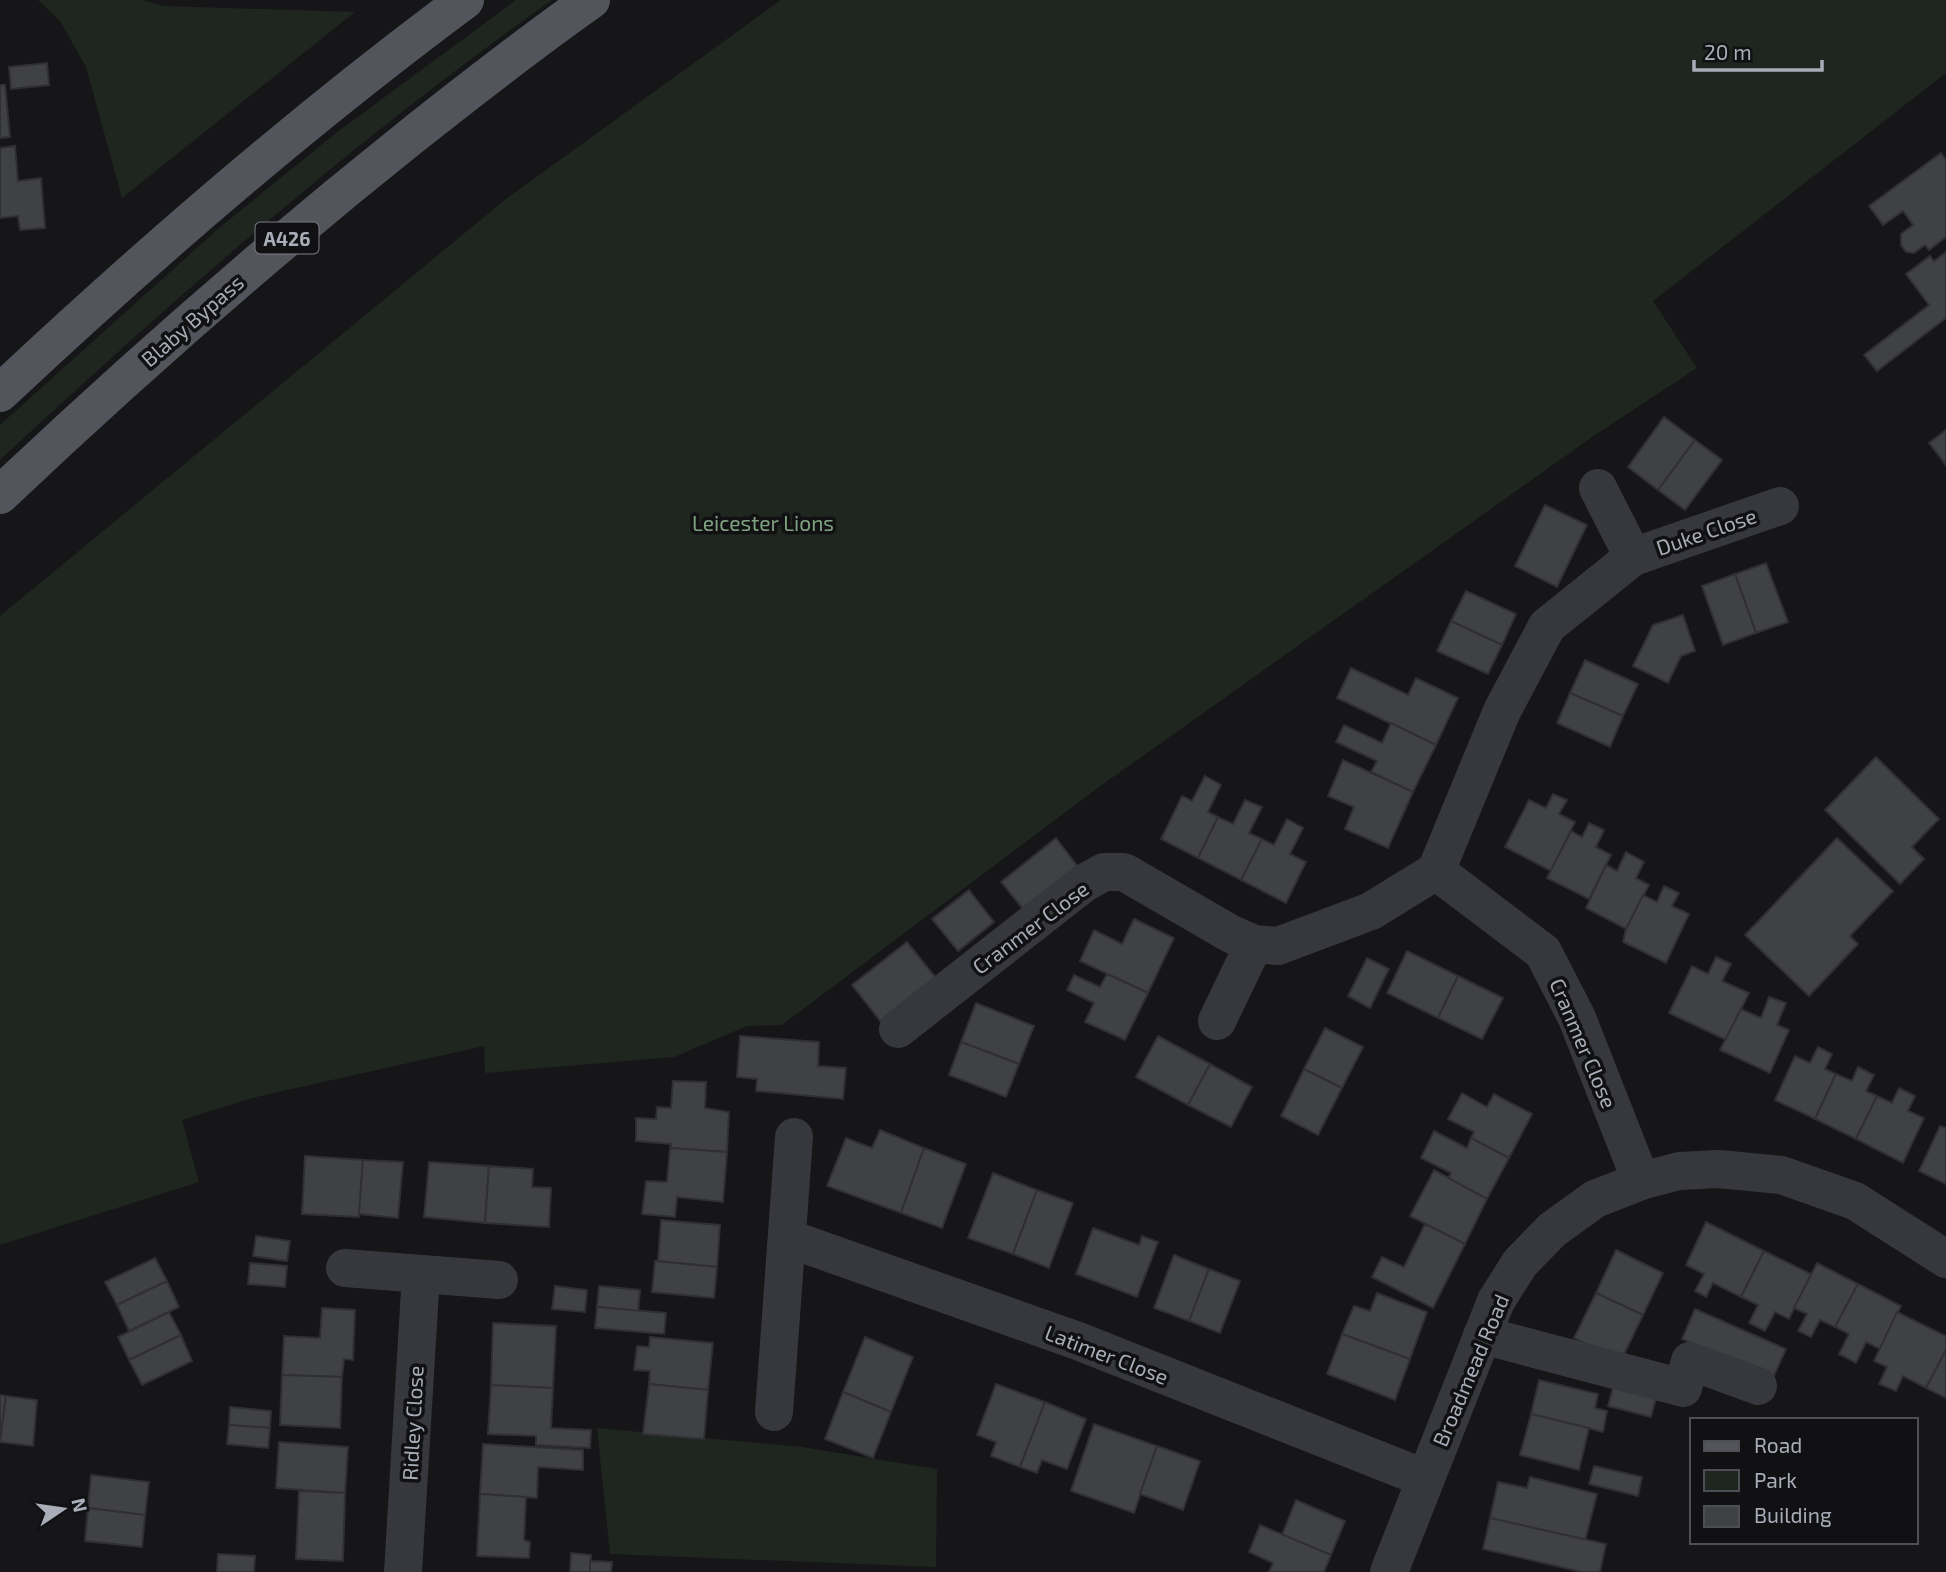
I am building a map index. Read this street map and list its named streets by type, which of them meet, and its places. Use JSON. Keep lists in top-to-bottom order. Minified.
{"streets":{"main road":["A426","Blaby Bypass"],"street":["Duke Close","Cranmer Close","Latimer Close","Broadmead Road","Ridley Close"]},"crossings":[["Duke Close","Cranmer Close"],["Cranmer Close","Broadmead Road"],["Latimer Close","Broadmead Road"]],"parks":["Leicester Lions"],"legend":["Road","Park","Building"],"scale_bar":"20 m","north":"right"}
